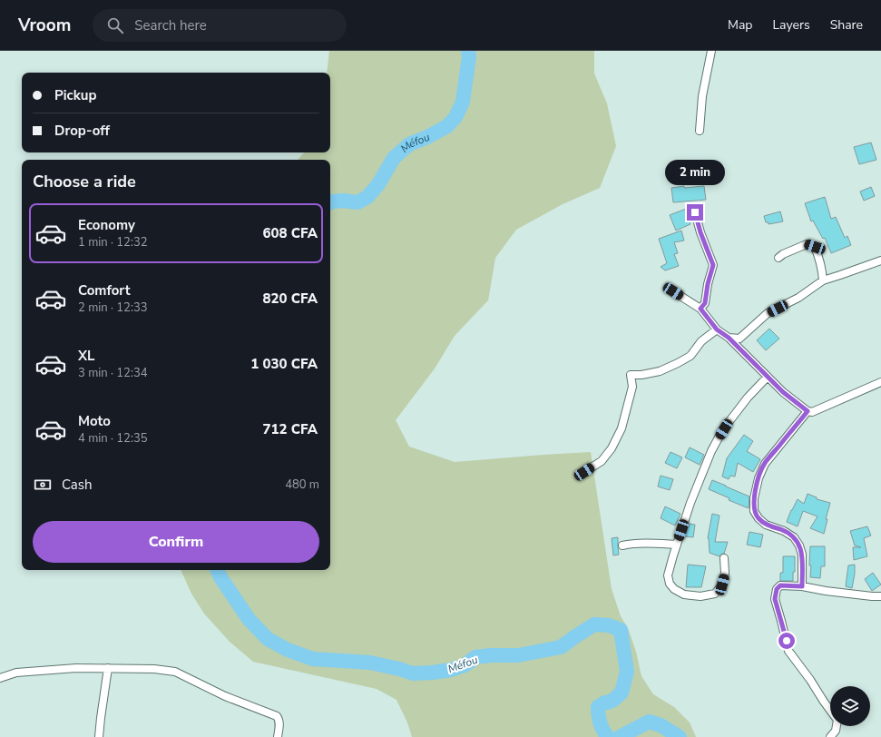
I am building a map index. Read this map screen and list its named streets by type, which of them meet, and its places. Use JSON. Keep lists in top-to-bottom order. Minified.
{"water":["Méfou"],"page":{"header":"Vroom","search":"Search here","nav":["Map","Layers","Share"],"banner":["Pickup","Drop-off"],"bubble":"2 min","heading":"Choose a ride","list":[{"name":"Economy","note":"1 min · 12:32","value":"608 CFA"},{"name":"Comfort","note":"2 min · 12:33","value":"820 CFA"},{"name":"XL","note":"3 min · 12:34","value":"1 030 CFA"},{"name":"Moto","note":"4 min · 12:35","value":"712 CFA"}],"pay":["Cash","480 m"],"buttons":"Confirm"}}
